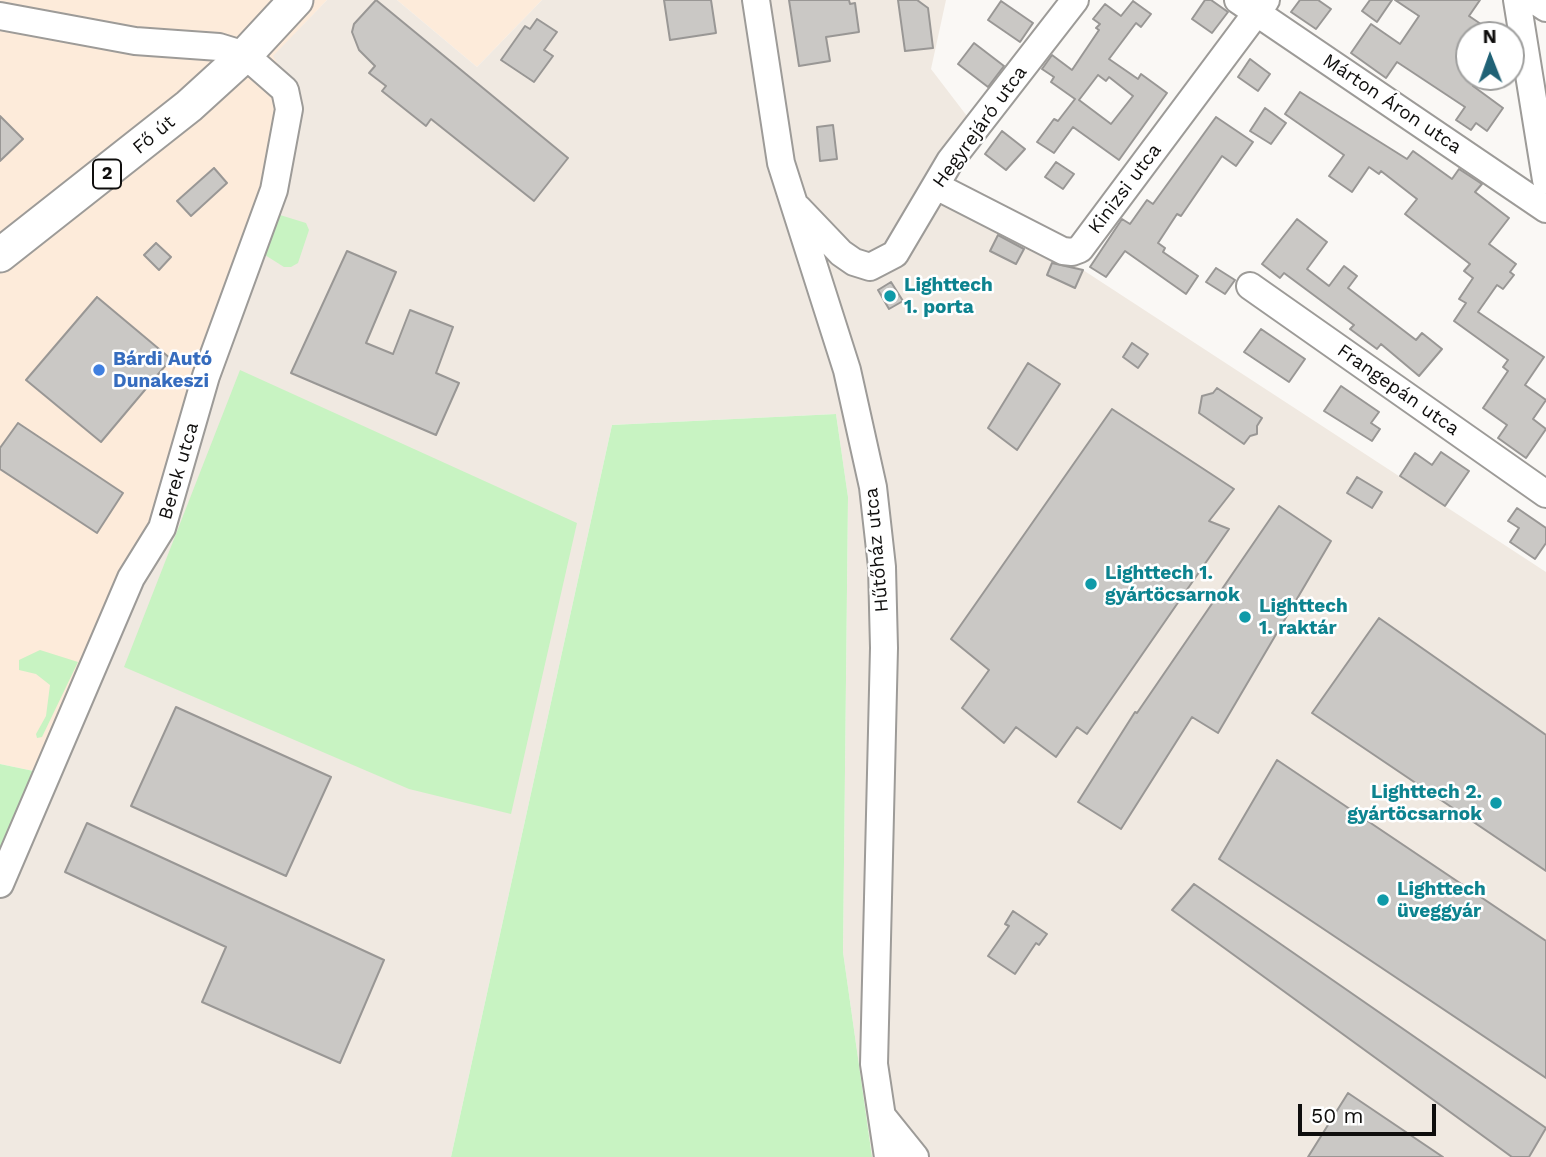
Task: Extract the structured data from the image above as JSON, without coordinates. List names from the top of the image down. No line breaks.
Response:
{"streets":{"main road":["Fő út","2"],"street":["Márton Áron utca","Hegyrejáró utca","Kinizsi utca","Frangepán utca","Berek utca","Hűtőház utca"]},"crossings":[["Márton Áron utca","Kinizsi utca"],["Hegyrejáró utca","Kinizsi utca"],["Fő út","Berek utca"]],"places":["Lighttech 1. porta","Bárdi Autó Dunakeszi","Lighttech 1. gyártöcsarnok","Lighttech 1. raktár","Lighttech 2. gyártöcsarnok","Lighttech üveggyár"],"scale_bar":"50 m","north":"top"}
